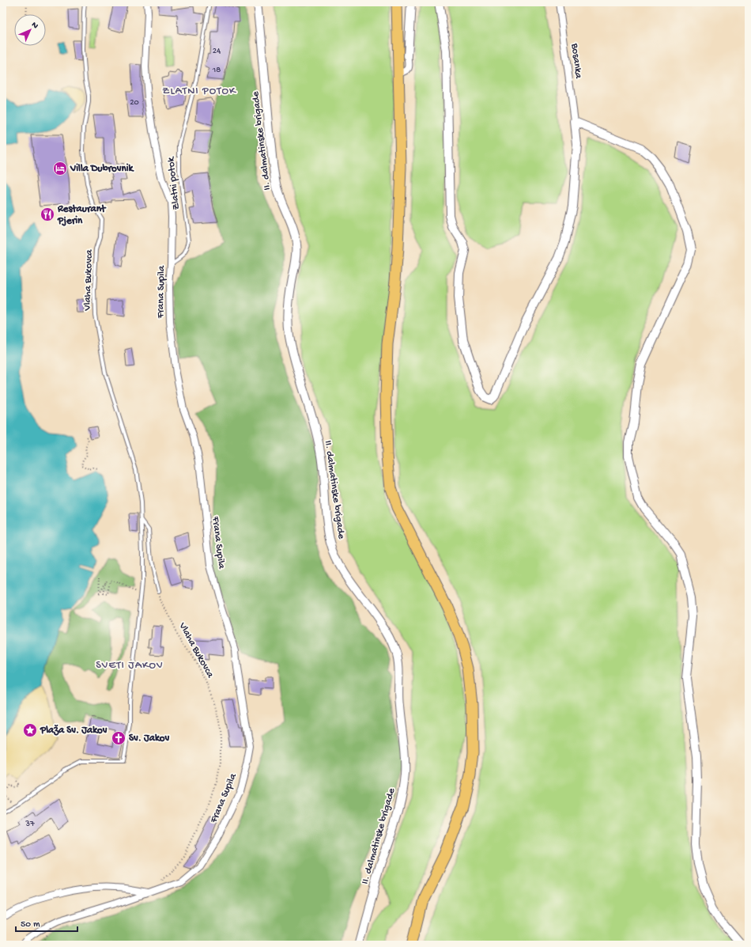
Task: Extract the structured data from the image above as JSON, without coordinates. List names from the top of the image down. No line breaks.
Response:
{"streets":{"street":["Bosanka","II. dalmatinske brigade","Frana Supila"],"lane":["Zlatni potok","Vlaha Bukovca"]},"crossings":[["Zlatni potok","Frana Supila"],["Vlaha Bukovca","Frana Supila"]],"districts":["ZLATNI POTOK","SVETI JAKOV"],"places":{"hotel":["Villa Dubrovnik"],"restaurant":["Restaurant Pjerin"],"place":["Plaža Sv. Jakov"],"church":["Sv. Jakov"]},"house_numbers":["24","18","20","37"],"scale_bar":"50 m","north":"top right"}
